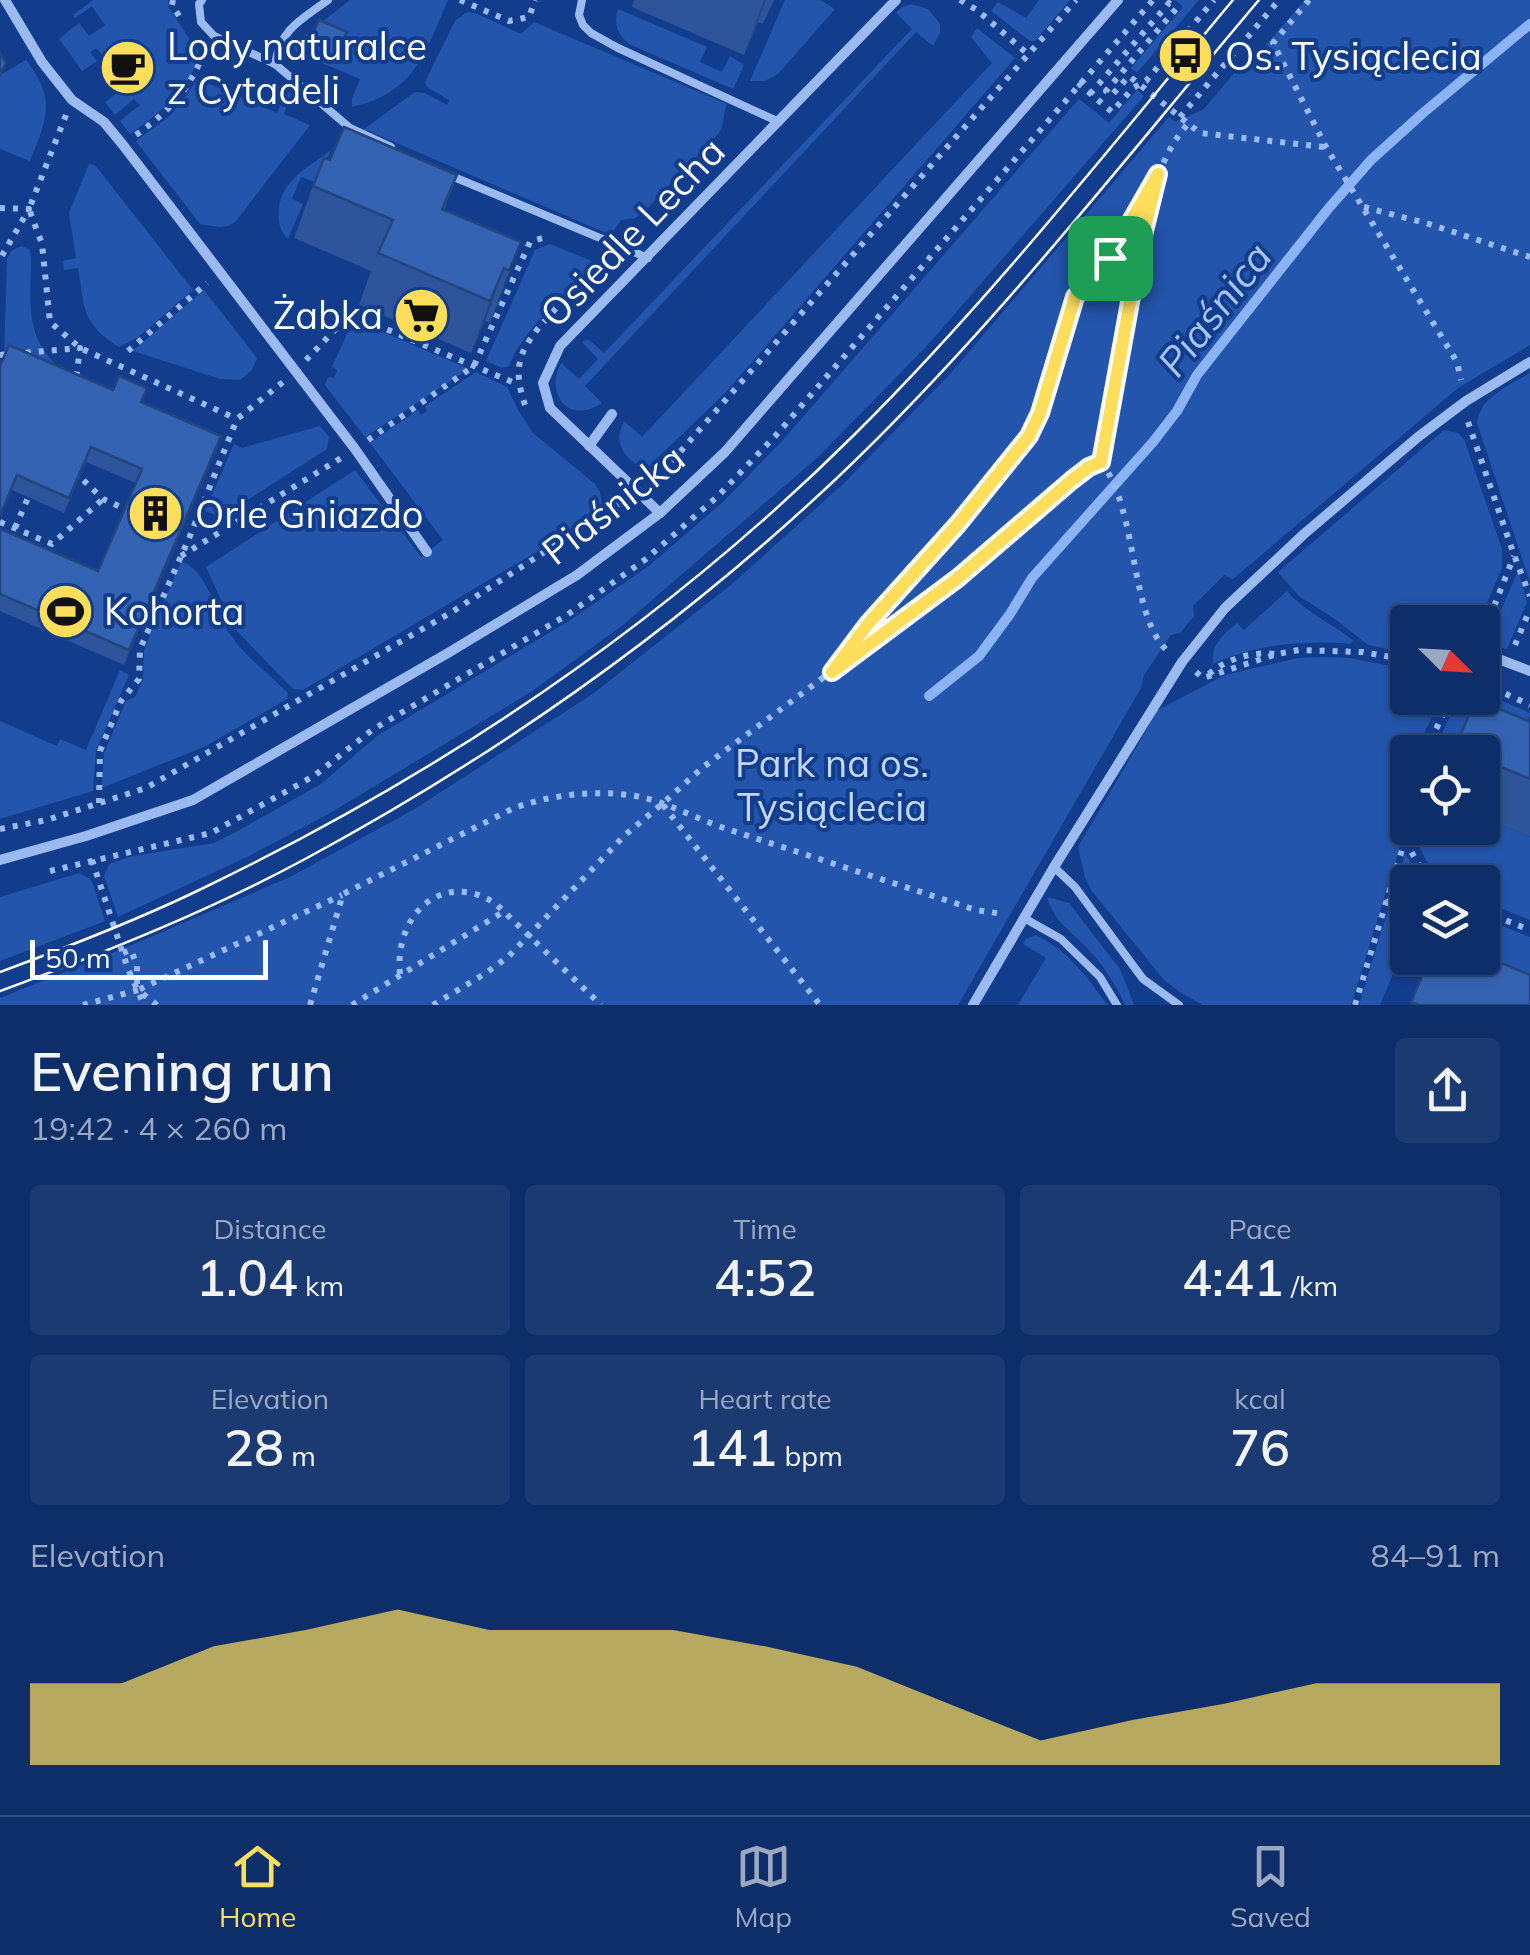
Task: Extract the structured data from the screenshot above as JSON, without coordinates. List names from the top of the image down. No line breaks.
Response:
{"streets":{"street":["Osiedle Lecha","Piaśnicka"]},"crossings":[["Osiedle Lecha","Piaśnicka"]],"water":["Piaśnica"],"parks":["Park na os. Tysiąclecia"],"places":{"bus stop":["Os. Tysiąclecia"],"cafe":["Lody naturalce z Cytadeli"],"supermarket":["Żabka"],"building":["Orle Gniazdo"],"sports":["Kohorta"]},"scale_bar":"50 m","north":"bottom right","page":{"scale":"50 m","heading":["Evening run","19:42 · 4 × 260 m"],"stats":[["Distance","1.04 km"],["Time","4:52"],["Pace","4:41 /km"],["Elevation","28 m"],["Heart rate","141 bpm"],["kcal","76"]],"chart":["Elevation","84–91 m"],"tabs":["Home","Map","Saved"]}}
